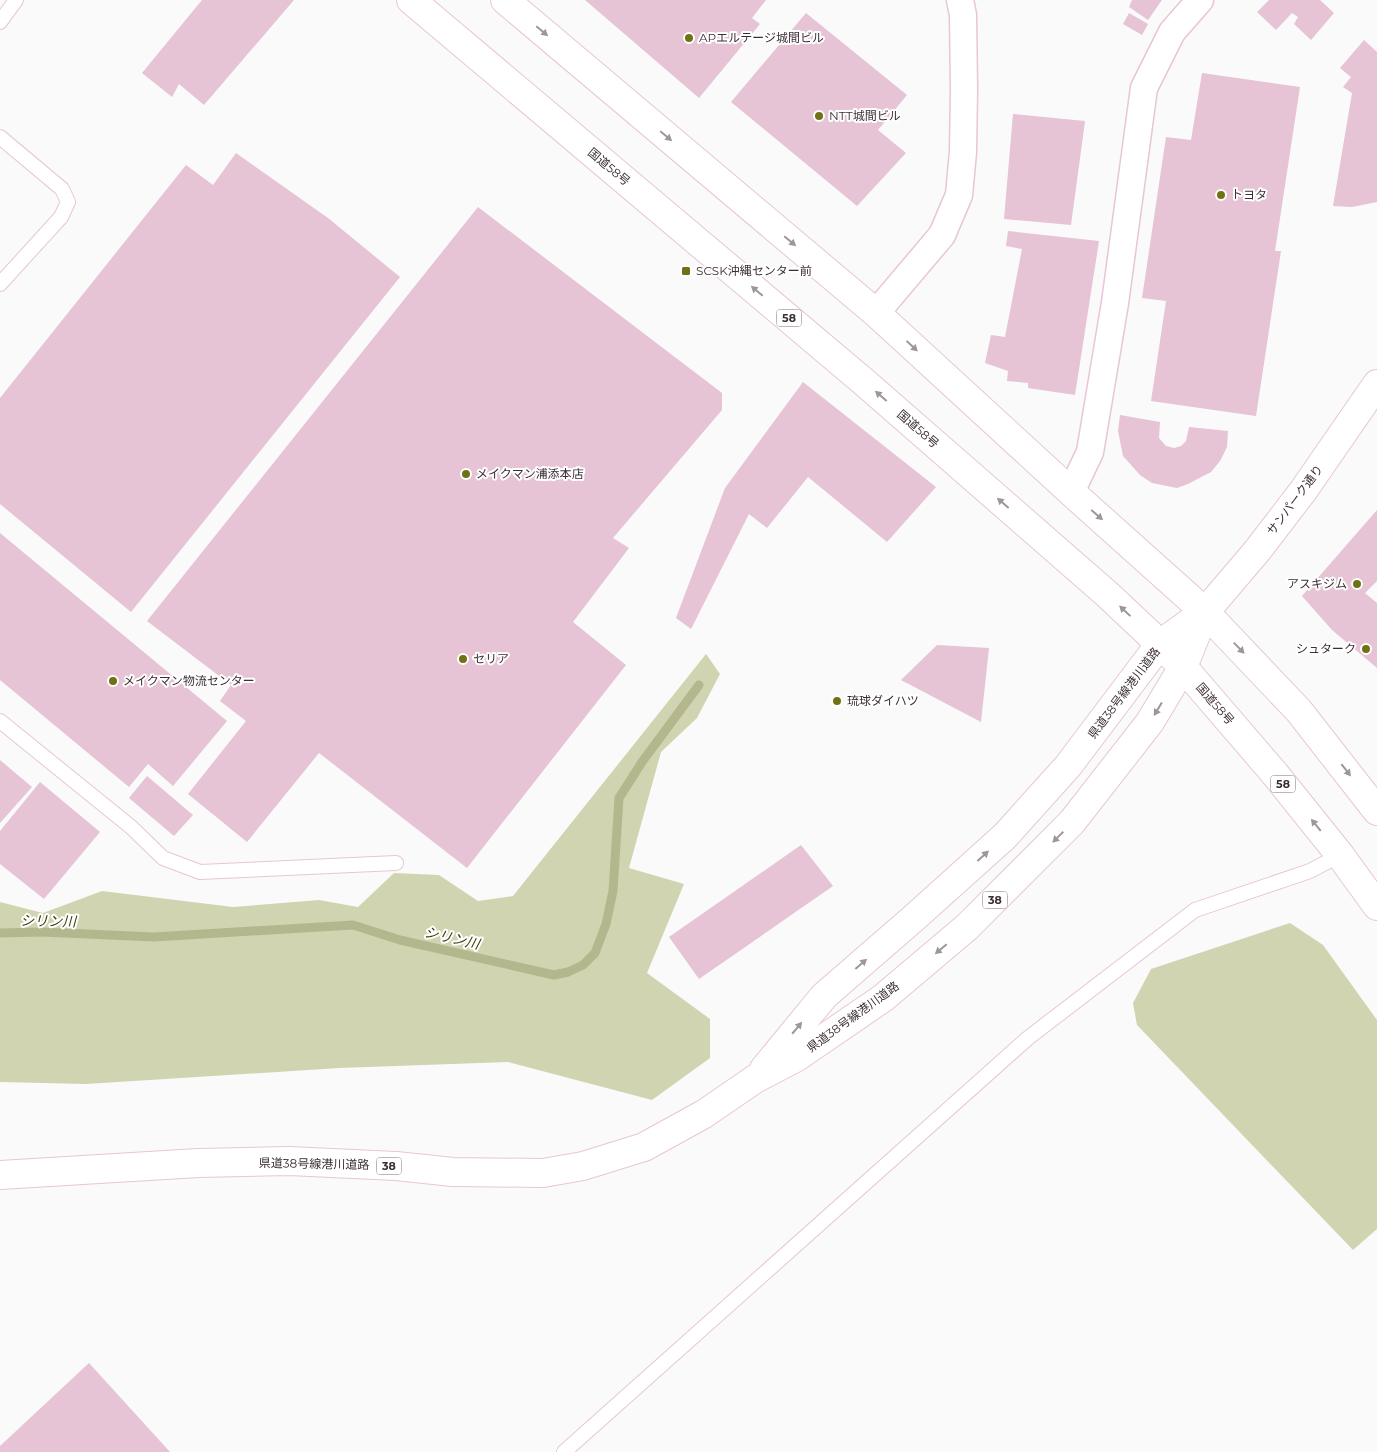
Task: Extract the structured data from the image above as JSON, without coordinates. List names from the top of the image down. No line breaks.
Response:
{"streets":{"main road":["国道58号","58","サンパーク通り","県道38号線港川道路","38"]},"crossings":[["国道58号","県道38号線港川道路"],["サンパーク通り","県道38号線港川道路"]],"water":["シリン川"],"places":{"other":["APエルテージ城間ビル","NTT城間ビル","トヨタ","メイクマン浦添本店","アスキジム","シュターク","セリア","メイクマン物流センター","琉球ダイハツ"],"transit":["SCSK沖縄センター前"]}}
